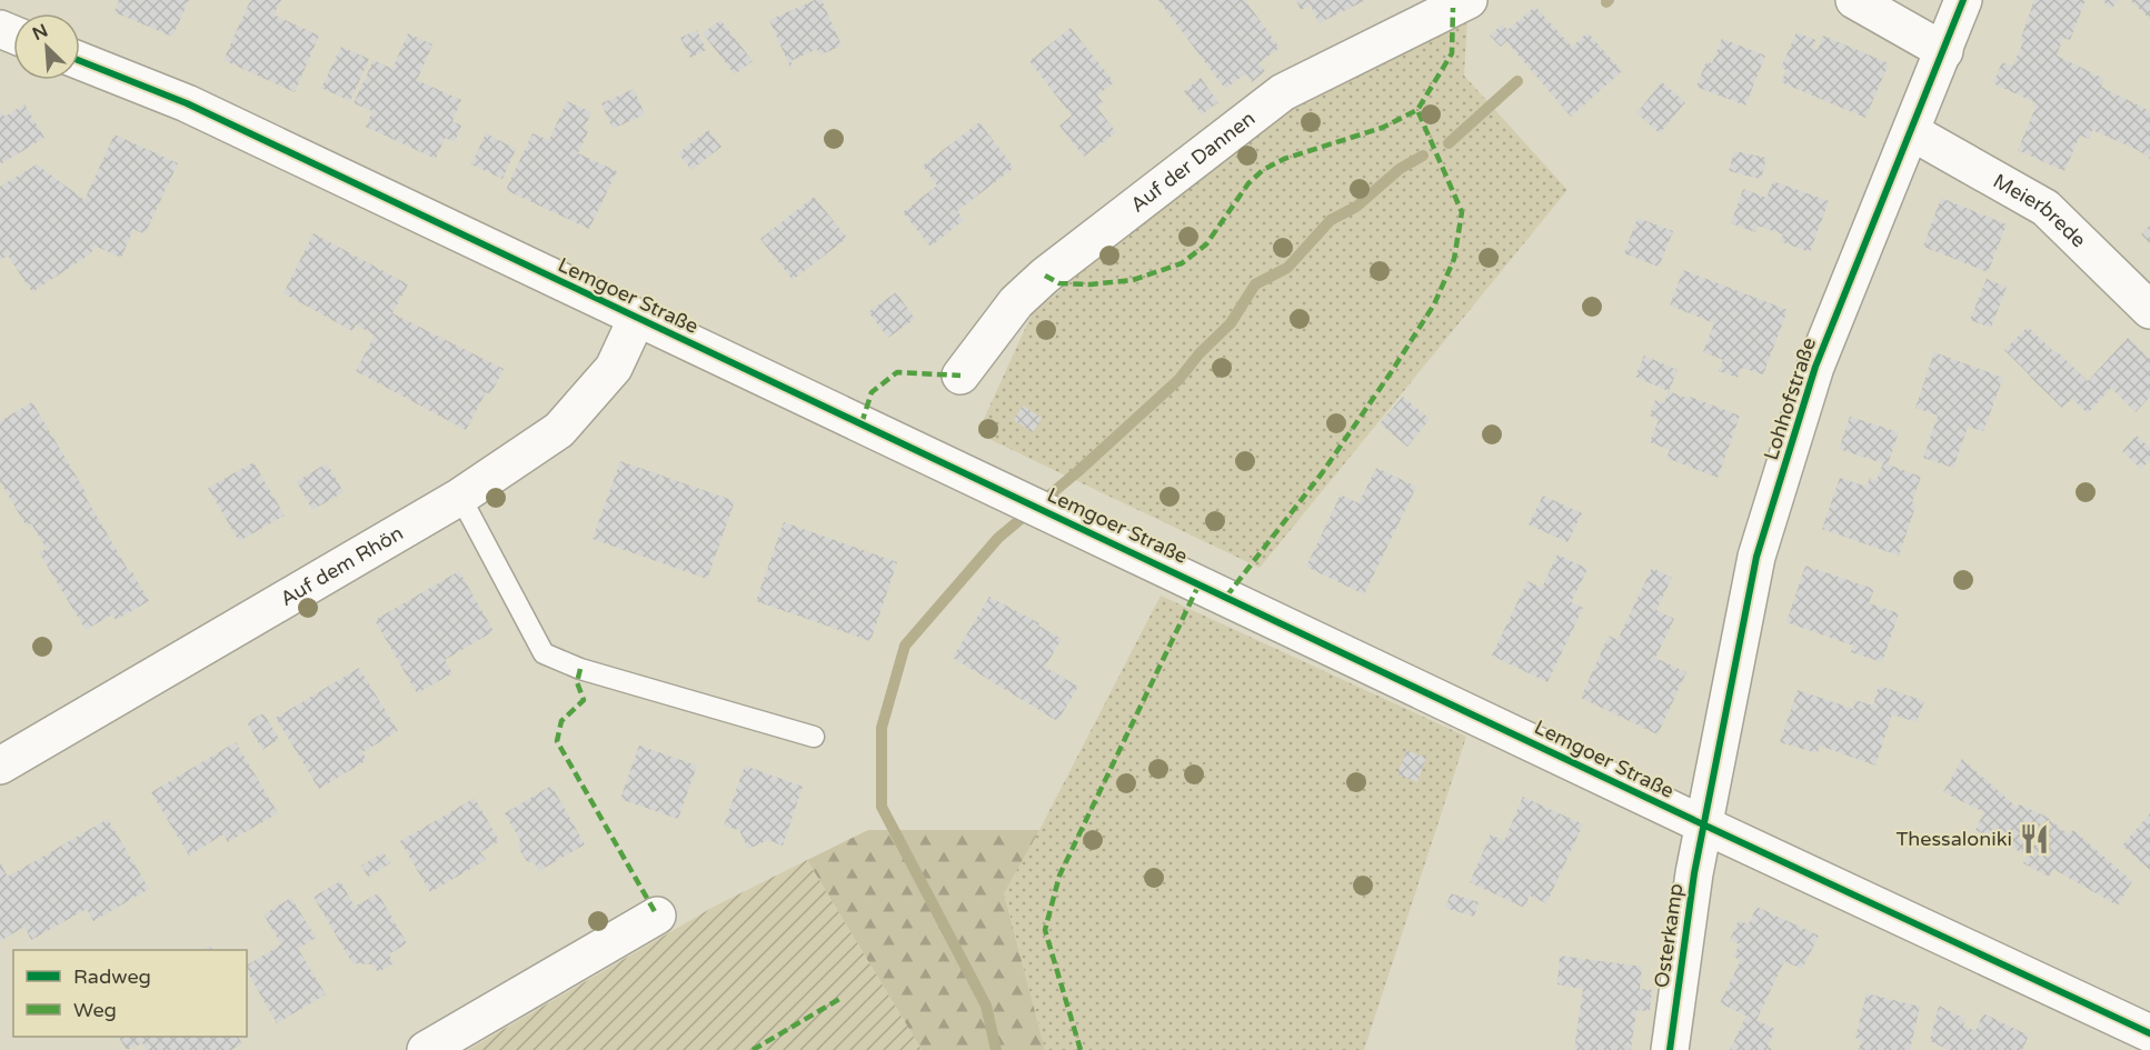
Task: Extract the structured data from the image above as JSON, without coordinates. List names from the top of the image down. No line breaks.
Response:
{"streets":{"street":["Auf der Dannen","Meierbrede","Lemgoer Straße","Lohhofstraße","Auf dem Rhön","Osterkamp"]},"crossings":[["Meierbrede","Lohhofstraße"],["Lemgoer Straße","Lohhofstraße"],["Lemgoer Straße","Auf dem Rhön"],["Lemgoer Straße","Osterkamp"],["Lohhofstraße","Osterkamp"]],"places":{"restaurant":["Thessaloniki"]},"legend":["Radweg","Weg"],"north":"top left"}
